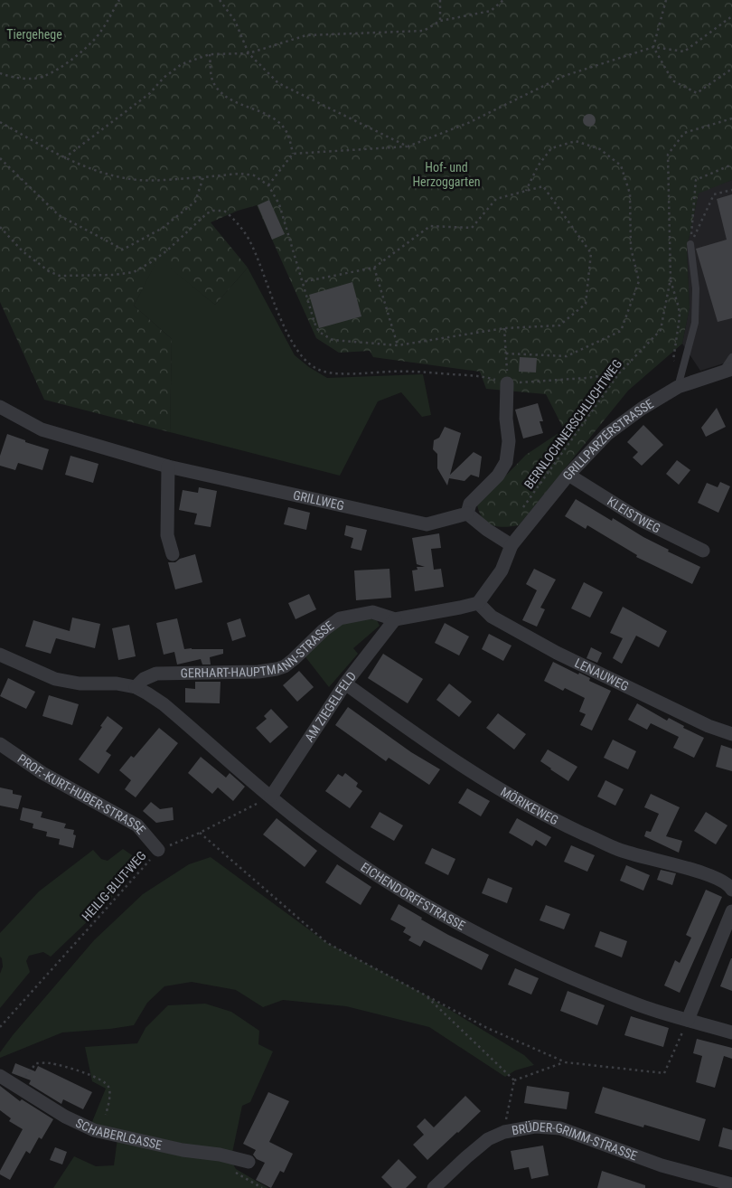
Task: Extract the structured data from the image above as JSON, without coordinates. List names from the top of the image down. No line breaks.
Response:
{"streets":{"street":["GRILLPARZERSTRASSE","GRILLWEG","KLEISTWEG","GERHART-HAUPTMANN-STRASSE","LENAUWEG","AM ZIEGELFELD","PROF.-KURT-HUBER-STRASSE","MÖRIKEWEG","EICHENDORFFSTRASSE","SCHABERLGASSE","BRÜDER-GRIMM-STRASSE"],"path":["BERNLOCHNERSCHLUCHTWEG","HEILIG-BLUT-WEG"]},"crossings":[["GRILLPARZERSTRASSE","KLEISTWEG"],["GERHART-HAUPTMANN-STRASSE","LENAUWEG"],["GERHART-HAUPTMANN-STRASSE","AM ZIEGELFELD"],["GERHART-HAUPTMANN-STRASSE","EICHENDORFFSTRASSE"],["AM ZIEGELFELD","MÖRIKEWEG"],["AM ZIEGELFELD","HEILIG-BLUT-WEG"],["AM ZIEGELFELD","EICHENDORFFSTRASSE"],["PROF.-KURT-HUBER-STRASSE","HEILIG-BLUT-WEG"],["HEILIG-BLUT-WEG","EICHENDORFFSTRASSE"]],"parks":["Tiergehege","Hof- und Herzoggarten"]}
